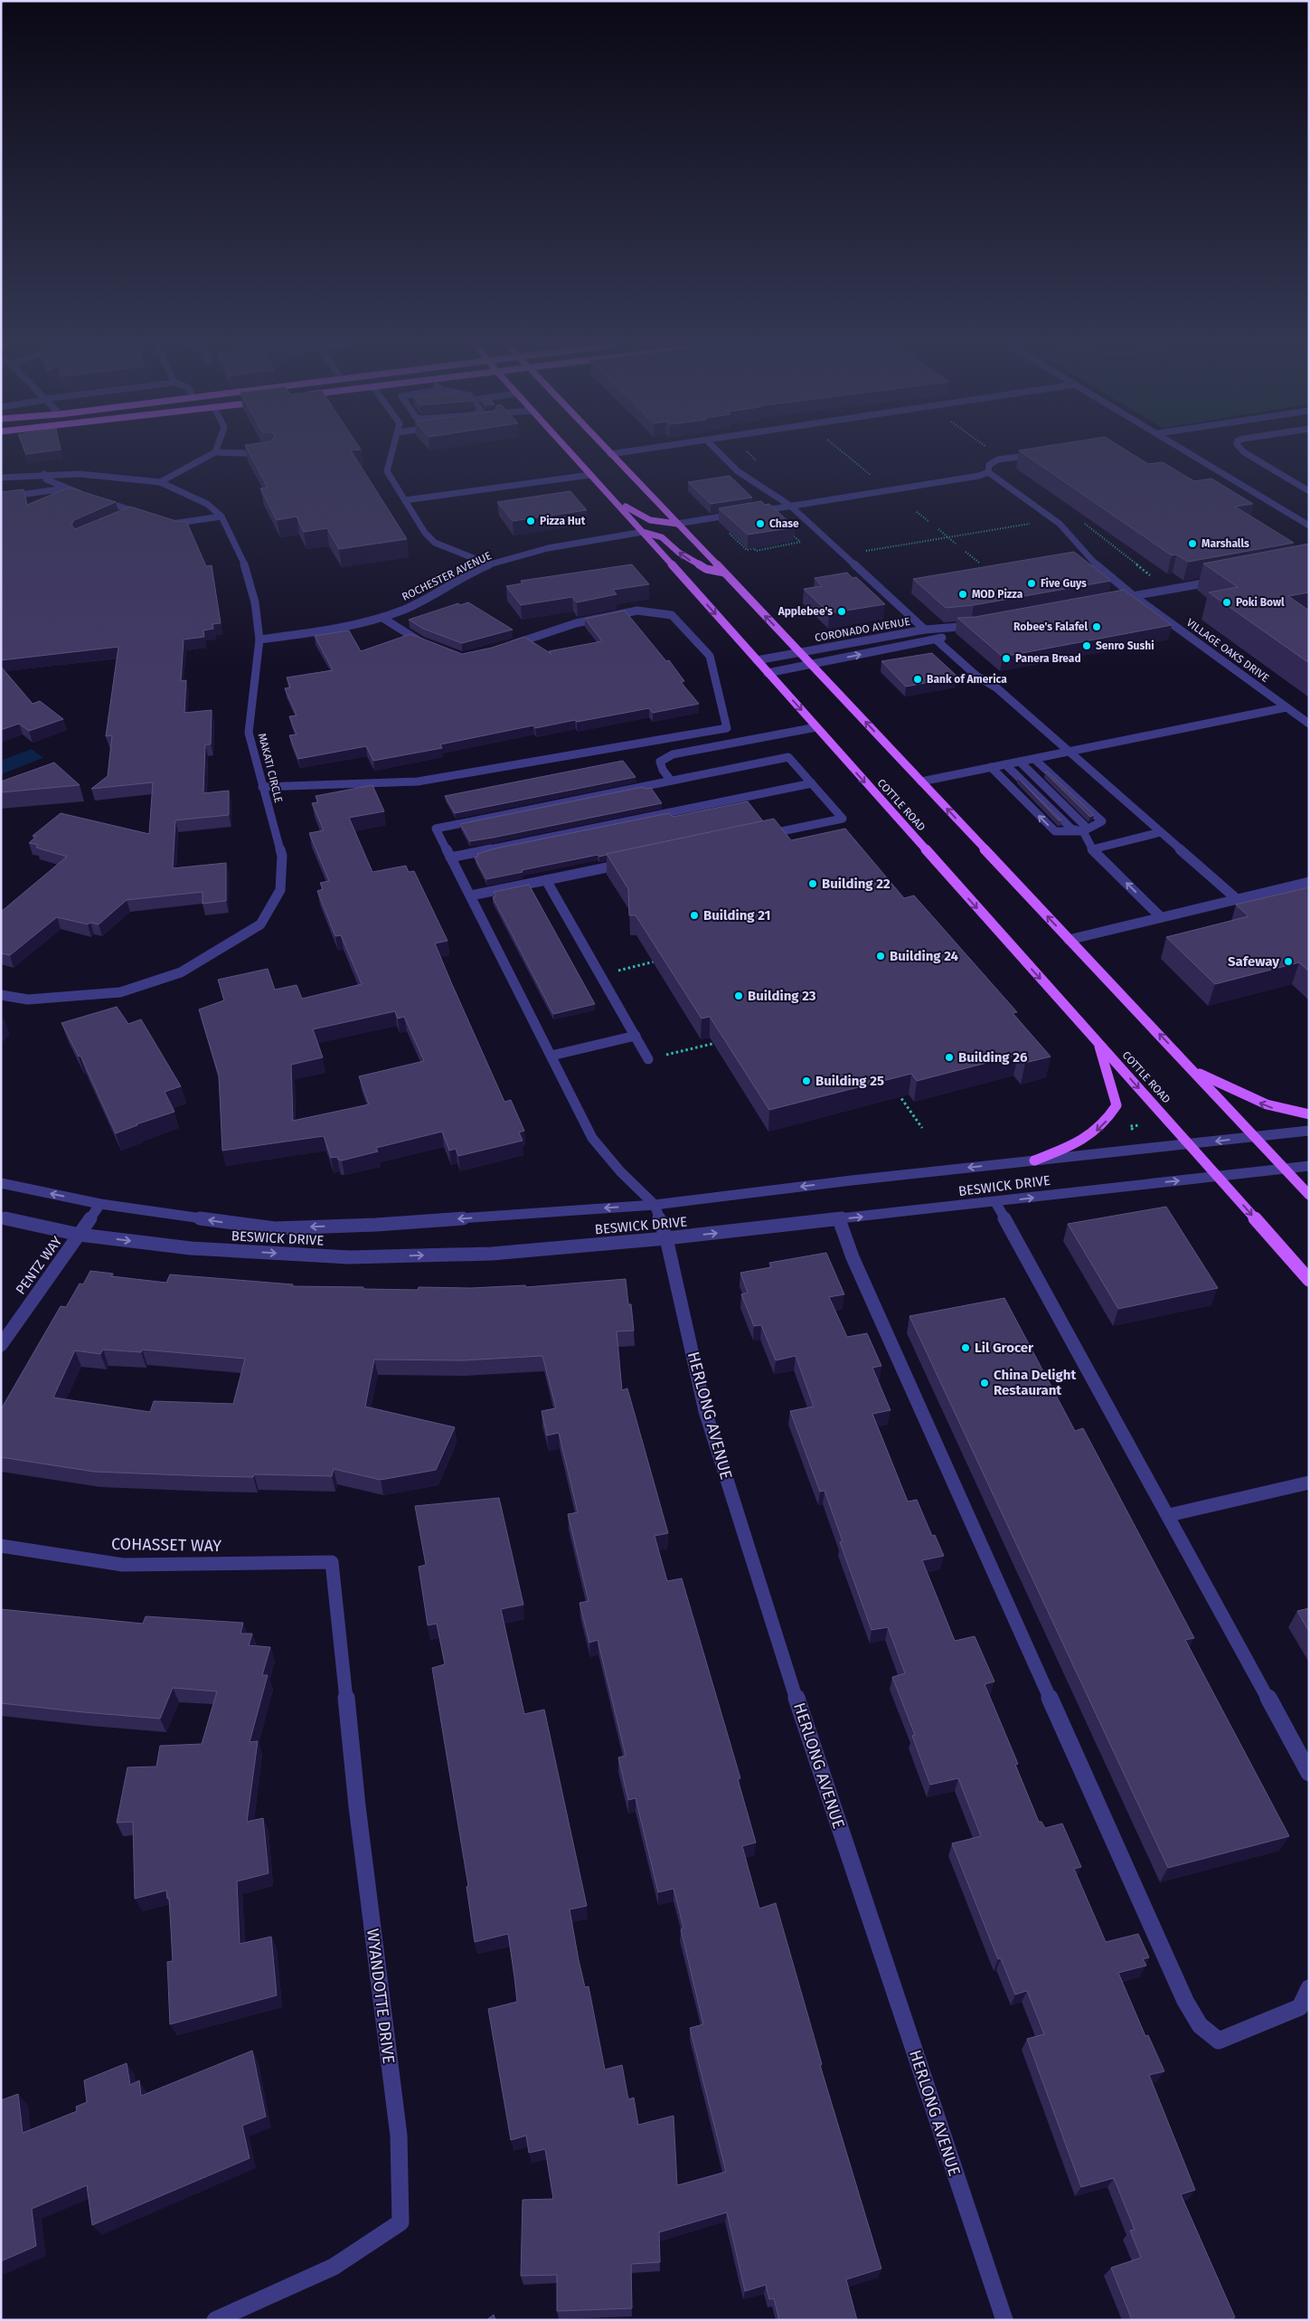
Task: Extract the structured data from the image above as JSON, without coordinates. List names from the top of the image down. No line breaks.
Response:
{"streets":{"main road":["COTTLE ROAD"],"street":["ROCHESTER AVENUE","CORONADO AVENUE","VILLAGE OAKS DRIVE","MAKATI CIRCLE","BESWICK DRIVE","PENTZ WAY","HERLONG AVENUE","COHASSET WAY","WYANDOTTE DRIVE"]},"crossings":[["ROCHESTER AVENUE","MAKATI CIRCLE"],["ROCHESTER AVENUE","COTTLE ROAD"],["CORONADO AVENUE","COTTLE ROAD"],["COTTLE ROAD","BESWICK DRIVE"],["BESWICK DRIVE","PENTZ WAY"],["BESWICK DRIVE","HERLONG AVENUE"],["COHASSET WAY","WYANDOTTE DRIVE"]],"places":["Pizza Hut","Chase","Marshalls","Five Guys","MOD Pizza","Poki Bowl","Applebee's","Robee's Falafel","Senro Sushi","Panera Bread","Bank of America","Building 22","Building 21","Building 24","Safeway","Building 23","Building 26","Building 25","Lil Grocer","China Delight Restaurant"]}
